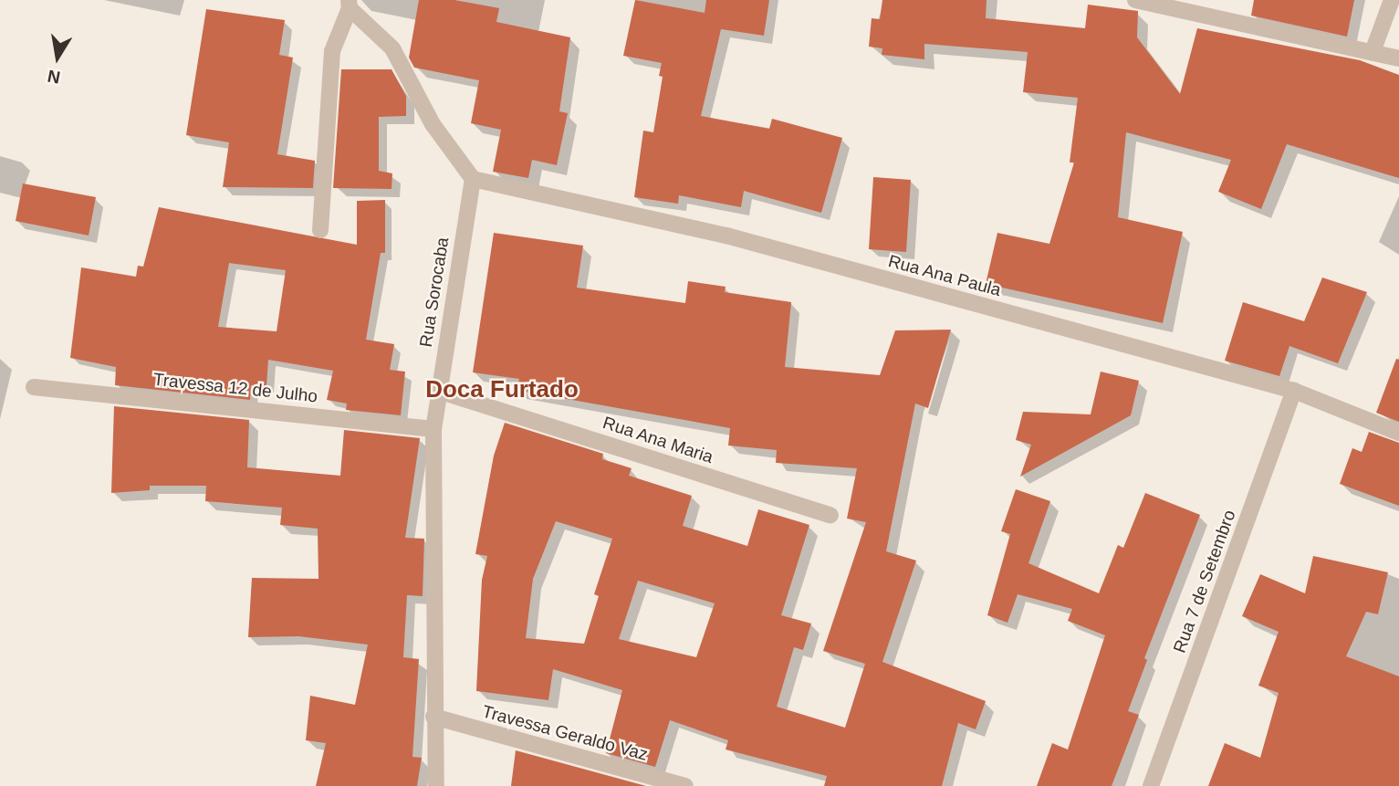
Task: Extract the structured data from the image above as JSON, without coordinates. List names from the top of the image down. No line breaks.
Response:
{"streets":{"street":["Rua Ana Paula","Rua Sorocaba","Travessa 12 de Julho","Rua Ana Maria","Rua 7 de Setembro","Travessa Geraldo Vaz"]},"crossings":[["Rua Ana Paula","Rua Sorocaba"],["Rua Ana Paula","Rua 7 de Setembro"],["Rua Sorocaba","Travessa 12 de Julho"],["Rua Sorocaba","Rua Ana Maria"],["Rua Sorocaba","Travessa Geraldo Vaz"]],"districts":["Doca Furtado"],"north":"bottom"}
